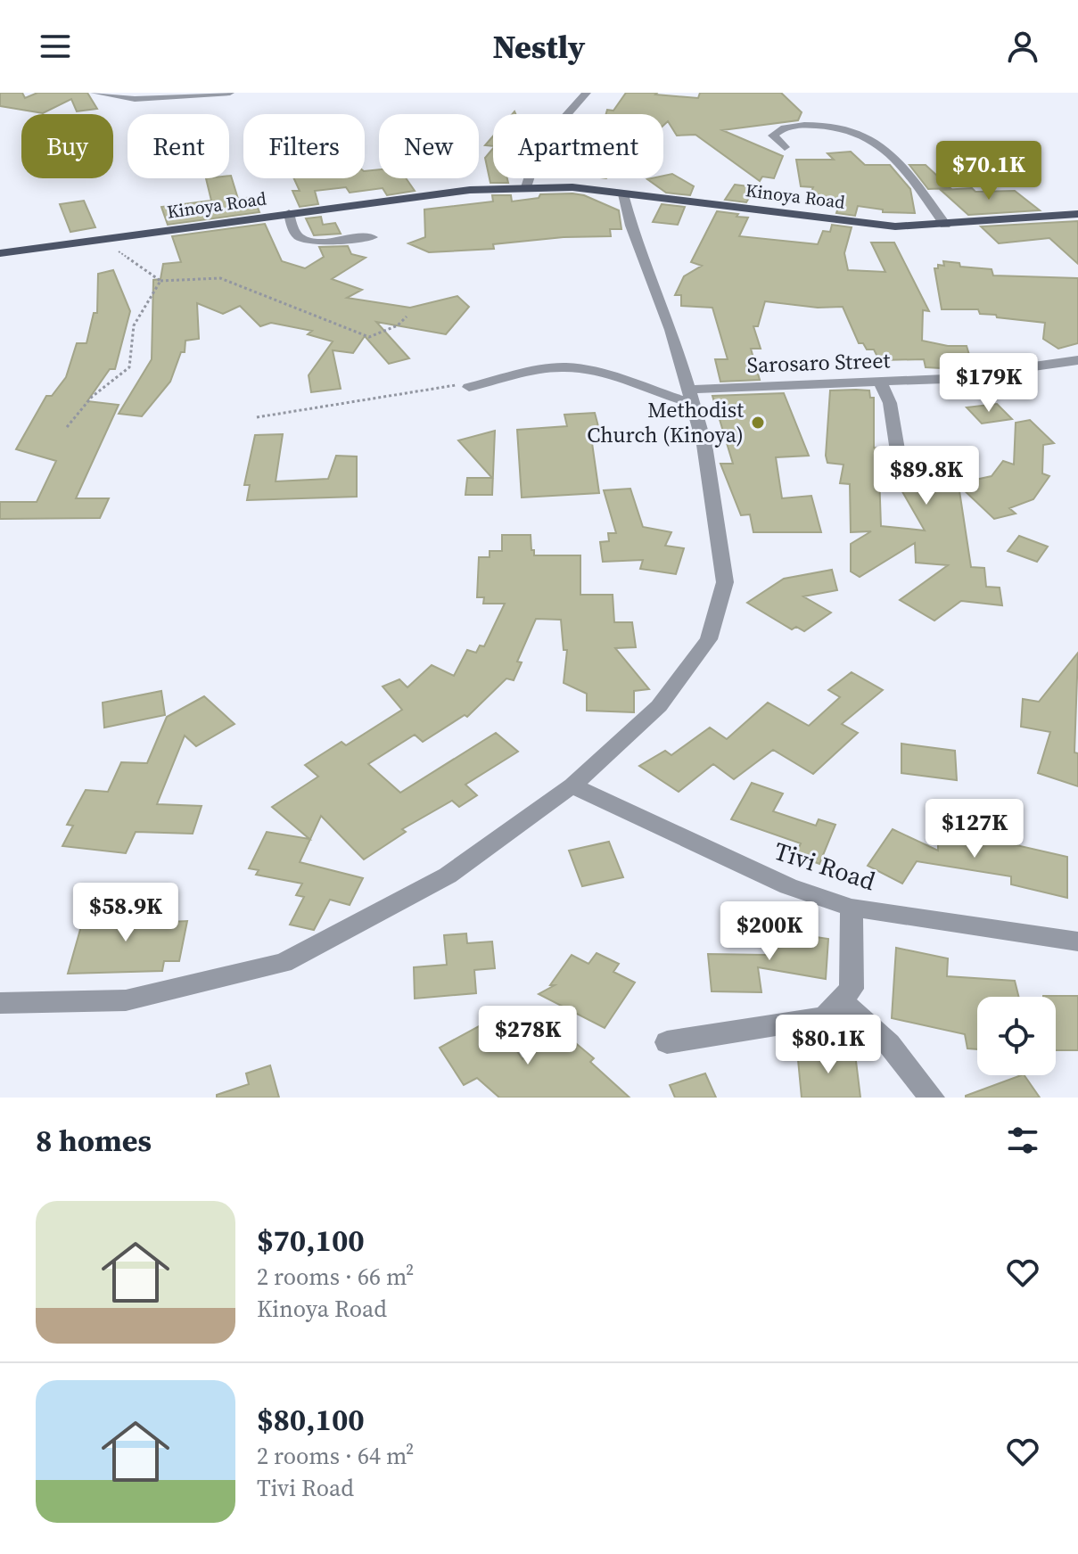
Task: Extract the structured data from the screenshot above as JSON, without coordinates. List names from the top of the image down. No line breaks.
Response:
{"streets":{"main road":["Kinoya Road"],"street":["Sarosaro Street","Tivi Road"]},"places":["Methodist Church (Kinoya)"],"page":{"header":"Nestly","chip":["Buy","Rent","Filters","New","Apartment"],"price":["$70.1K","$179K","$89.8K","$127K","$58.9K","$200K","$278K","$80.1K"],"heading":"8 homes","list":[{"name":"$70,100","note":"2 rooms · 66 m² · Kinoya Road"},{"name":"$80,100","note":"2 rooms · 64 m² · Tivi Road"}]}}
